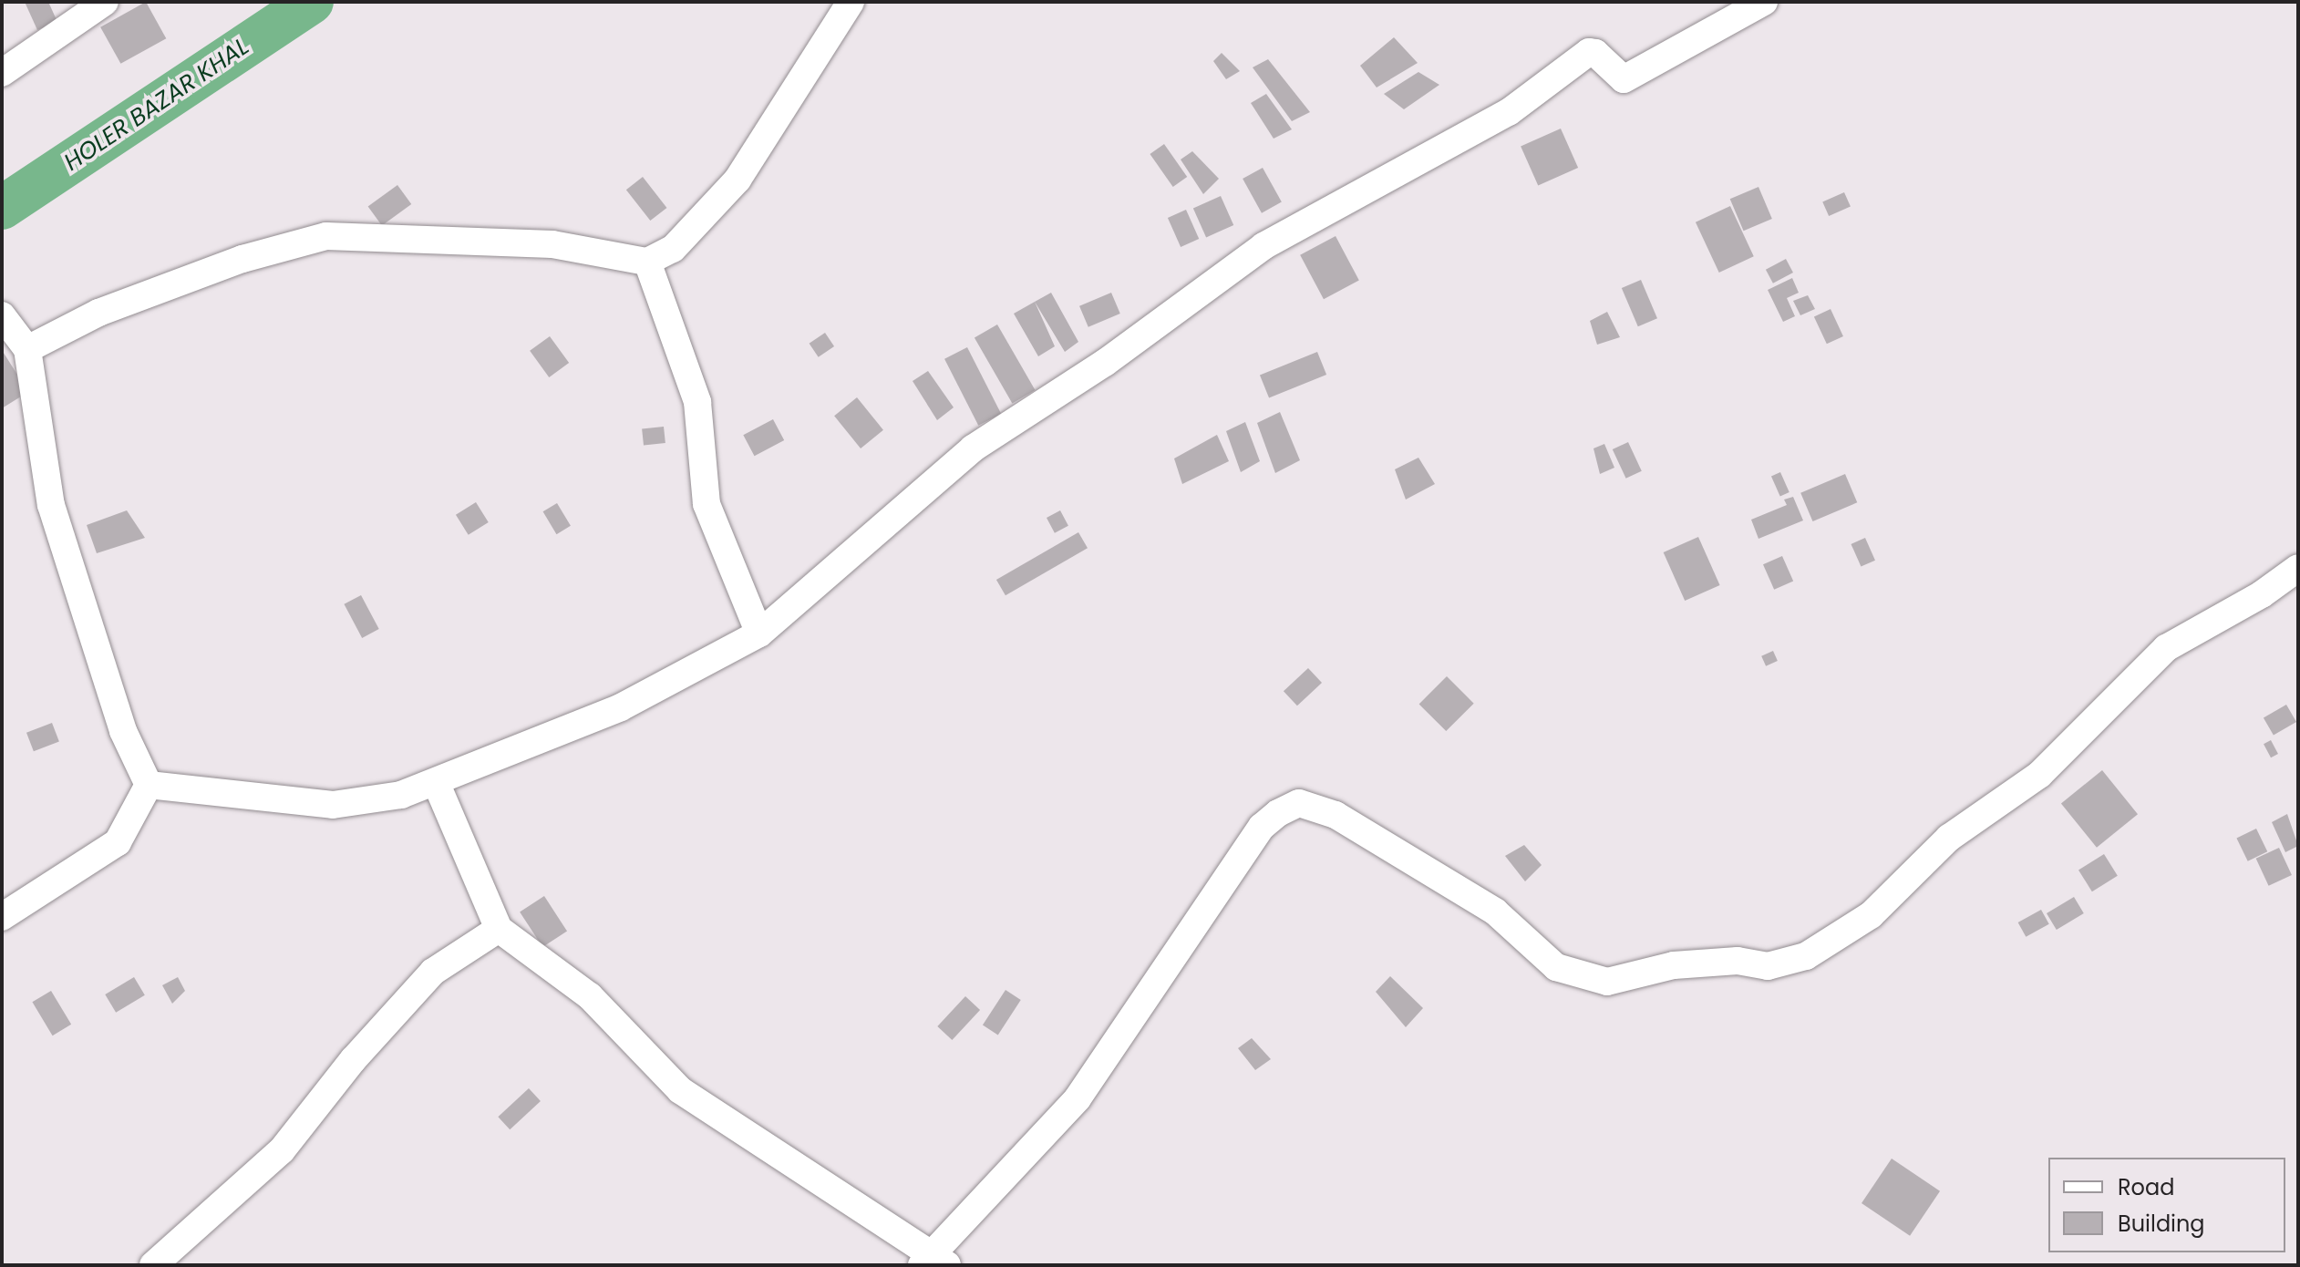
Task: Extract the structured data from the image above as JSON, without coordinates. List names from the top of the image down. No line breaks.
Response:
{"water":["HOLER BAZAR KHAL"],"legend":["Road","Building"]}
